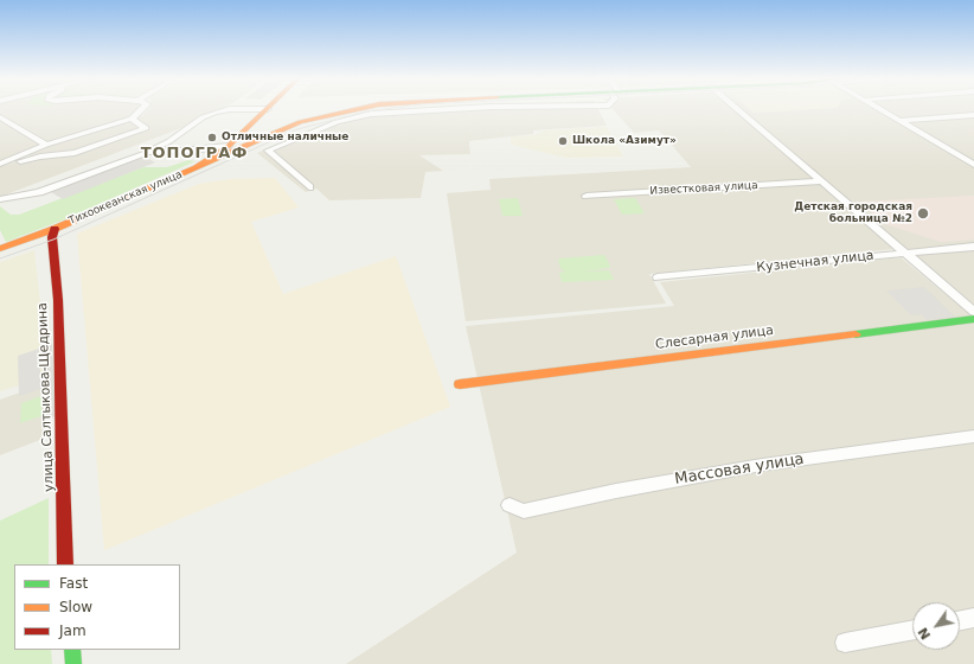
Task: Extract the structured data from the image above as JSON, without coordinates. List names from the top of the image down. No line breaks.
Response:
{"streets":{"main road":["Тихоокеанская улица","Слесарная улица","улица Салтыкова-Щедрина"],"street":["Известковая улица","Кузнечная улица","Массовая улица"]},"crossings":[["Тихоокеанская улица","улица Салтыкова-Щедрина"]],"districts":["ТОПОГРАФ"],"places":["Отличные наличные","Школа «Азимут»","Детская городская больница №2"],"legend":["Fast","Slow","Jam"],"north":"bottom left"}
